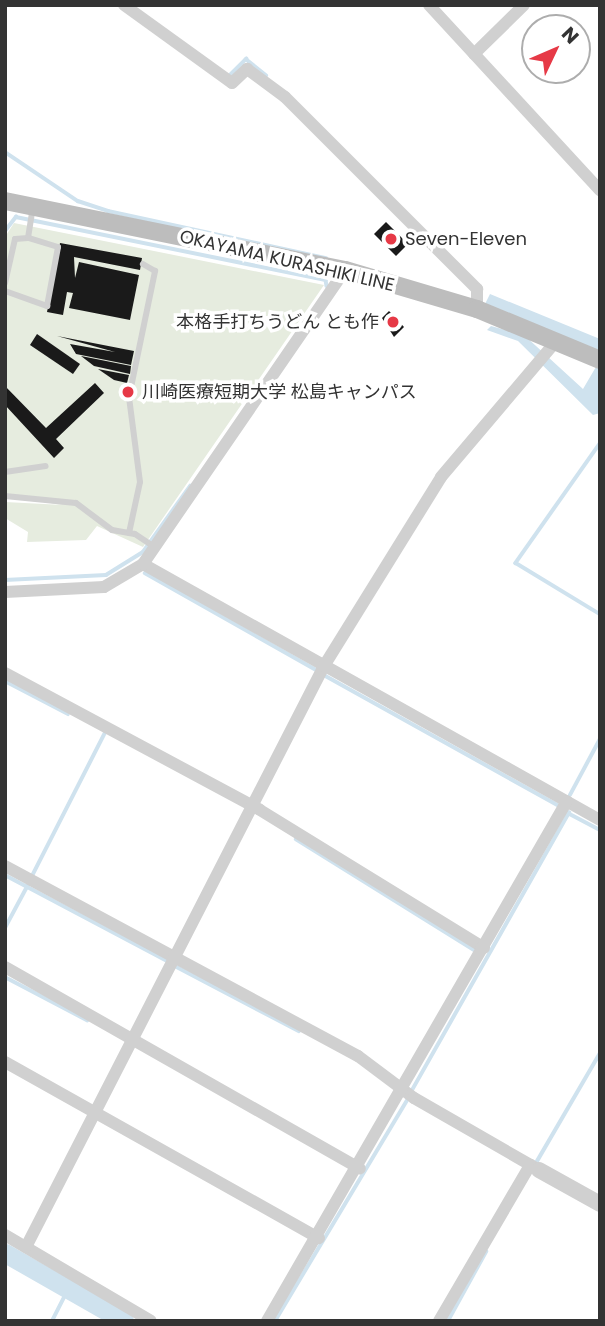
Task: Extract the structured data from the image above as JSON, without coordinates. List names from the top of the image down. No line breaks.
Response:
{"streets":{"main road":["OKAYAMA KURASHIKI LINE"]},"places":["Seven-Eleven","本格手打ちうどん とも作","川崎医療短期大学 松島キャンパス"],"north":"top right"}
